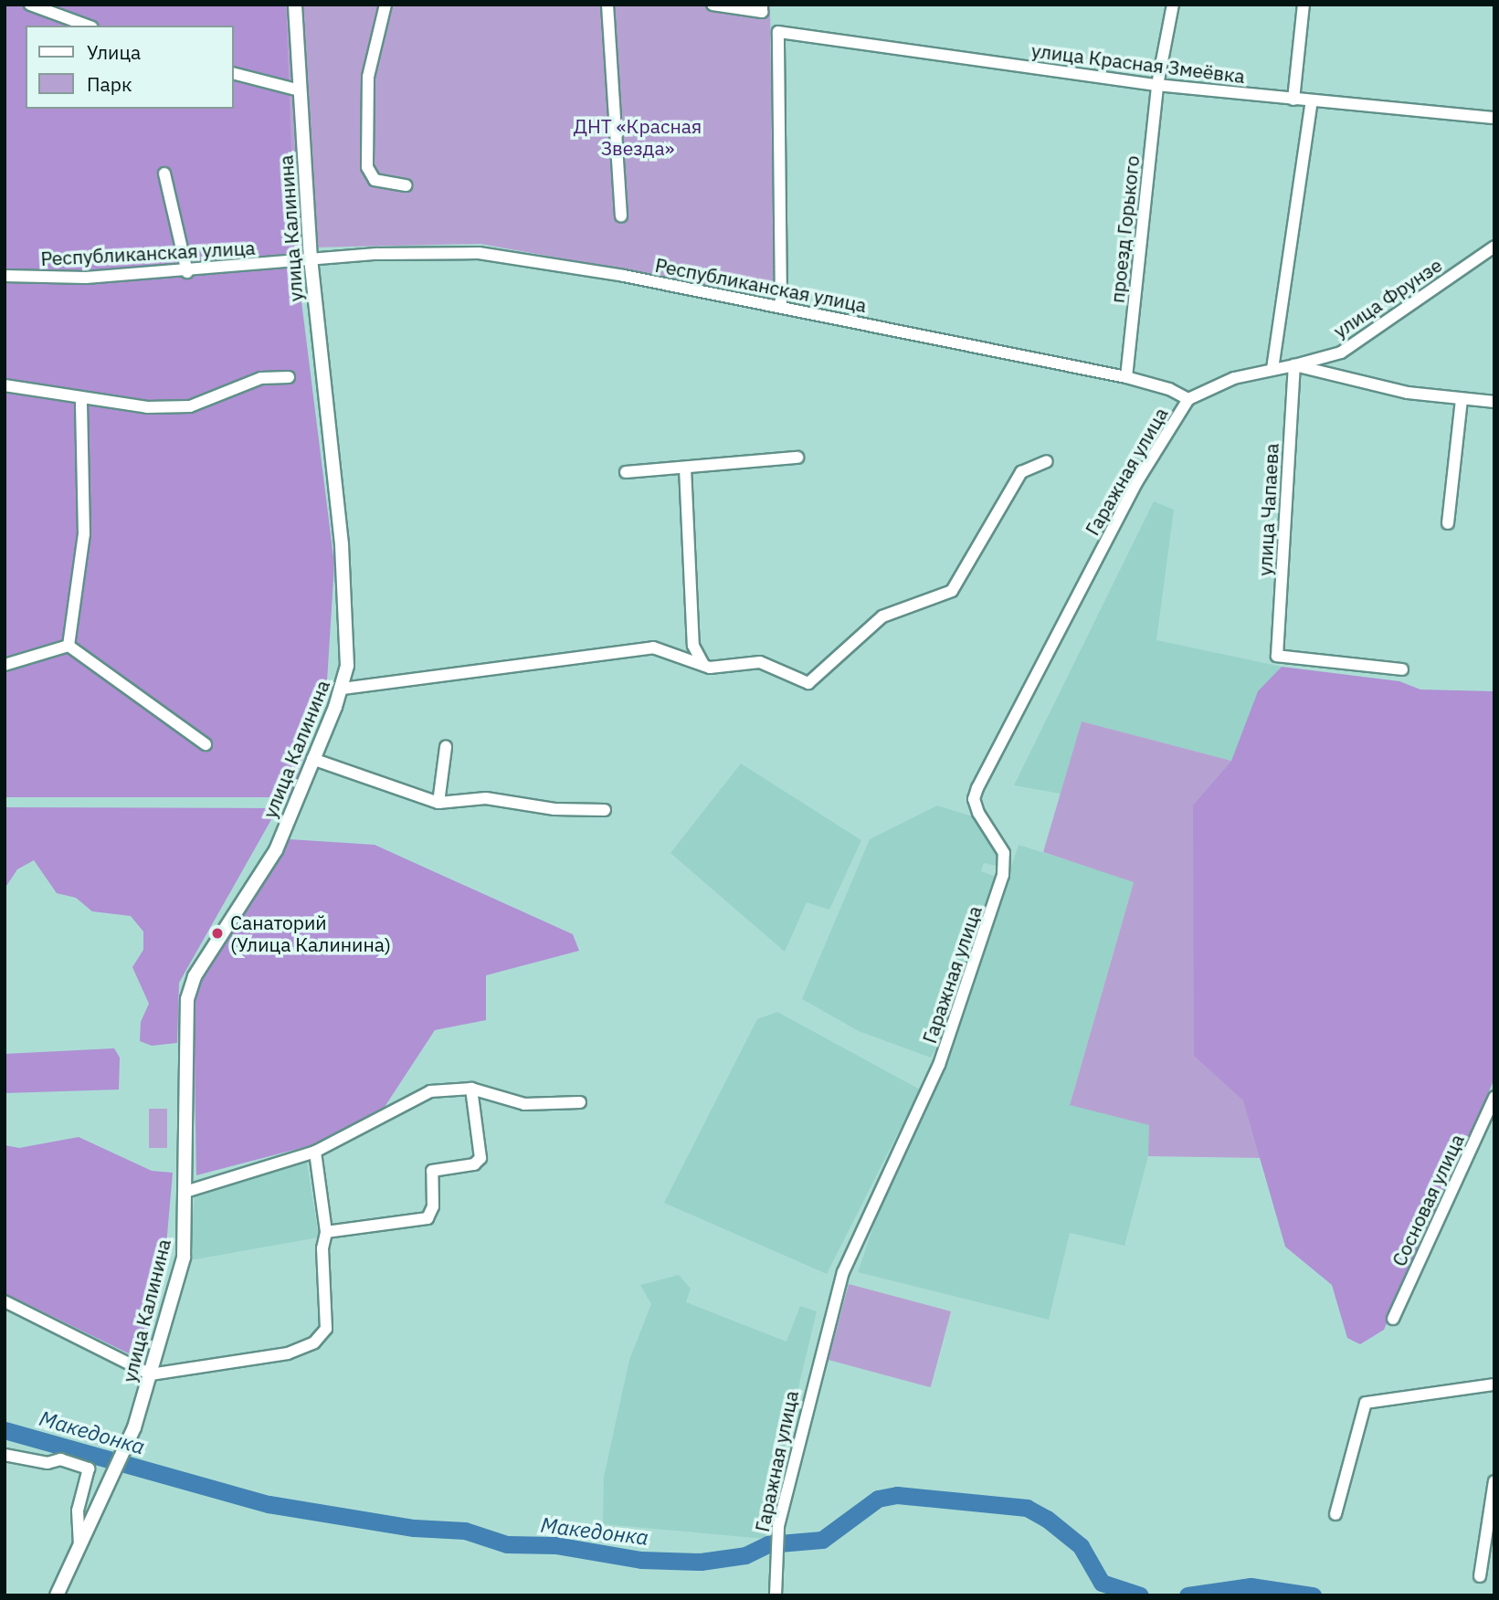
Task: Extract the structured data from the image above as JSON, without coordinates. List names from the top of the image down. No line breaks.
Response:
{"streets":{"main road":["улица Калинина"],"street":["улица Красная Змеёвка","проезд Горького","Республиканская улица","улица Фрунзе","Гаражная улица","улица Чапаева","Сосновая улица"]},"crossings":[["улица Красная Змеёвка","проезд Горького"],["улица Красная Змеёвка","Республиканская улица"],["улица Калинина","Республиканская улица"],["проезд Горького","Республиканская улица"],["Республиканская улица","Гаражная улица"],["улица Фрунзе","улица Чапаева"]],"water":["Македонка"],"parks":["ДНТ «Красная Звезда»"],"places":["Санаторий (Улица Калинина)"],"legend":["Улица","Парк"]}
